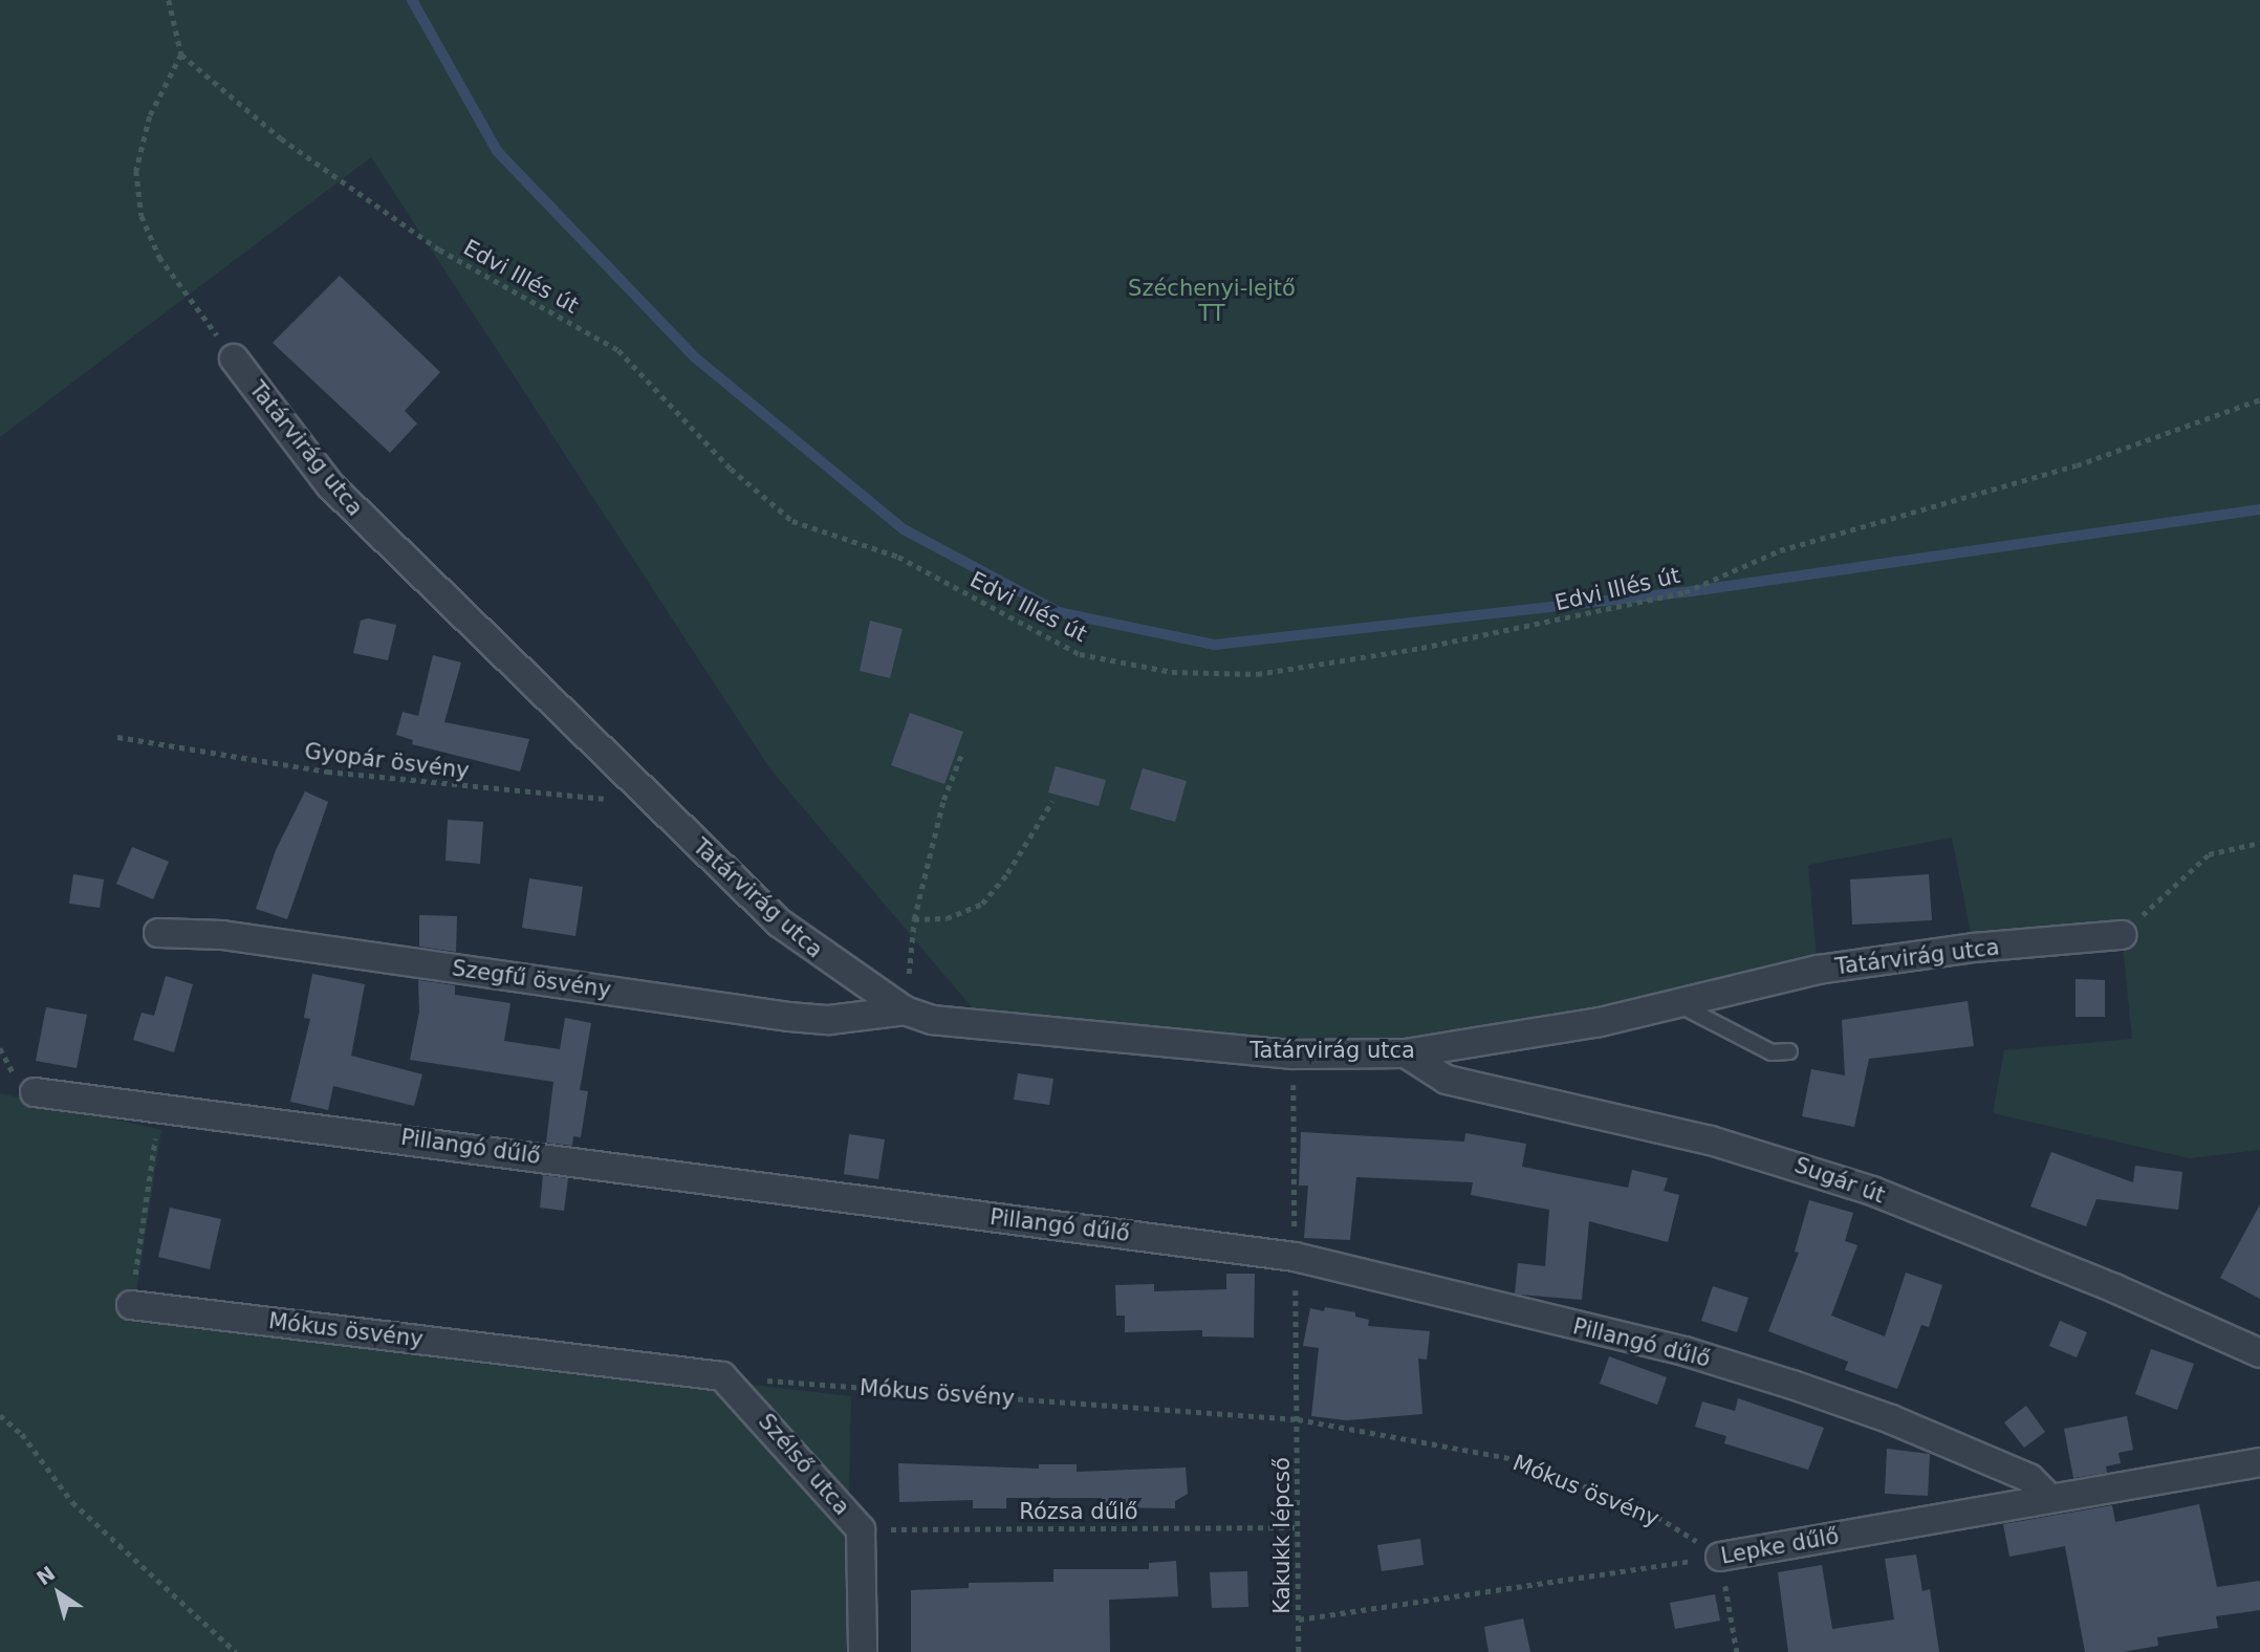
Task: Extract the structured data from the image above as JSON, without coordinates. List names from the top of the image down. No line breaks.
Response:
{"streets":{"street":["Tatárvirág utca","Szegfű ösvény","Pillangó dűlő","Sugár út","Mókus ösvény","Szélső utca","Lepke dűlő"],"path":["Edvi Illés út","Gyopár ösvény","Rózsa dűlő","Kakukk lépcső"]},"crossings":[["Tatárvirág utca","Gyopár ösvény"],["Tatárvirág utca","Szegfű ösvény"],["Tatárvirág utca","Sugár út"],["Pillangó dűlő","Lepke dűlő"],["Mókus ösvény","Szélső utca"],["Mókus ösvény","Kakukk lépcső"],["Mókus ösvény","Lepke dűlő"],["Szélső utca","Rózsa dűlő"],["Rózsa dűlő","Kakukk lépcső"],["Kakukk lépcső","Lepke dűlő"]],"parks":["Széchenyi-lejtő TT"],"north":"top left"}
